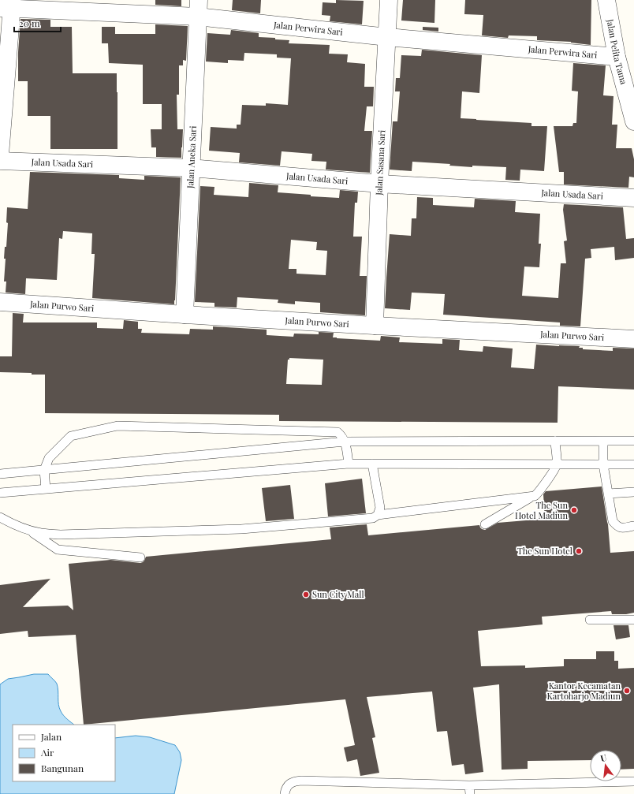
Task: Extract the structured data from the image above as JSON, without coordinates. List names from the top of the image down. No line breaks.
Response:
{"streets":{"street":["Jalan Perwira Sari","Jalan Pelita Tama","Jalan Aneka Sari","Jalan Sasana Sari","Jalan Usada Sari","Jalan Purwo Sari"]},"crossings":[["Jalan Perwira Sari","Jalan Pelita Tama"],["Jalan Perwira Sari","Jalan Aneka Sari"],["Jalan Perwira Sari","Jalan Sasana Sari"],["Jalan Aneka Sari","Jalan Usada Sari"],["Jalan Aneka Sari","Jalan Purwo Sari"],["Jalan Sasana Sari","Jalan Usada Sari"],["Jalan Sasana Sari","Jalan Purwo Sari"]],"places":["The Sun Hotel Madiun","The Sun Hotel","Sun City Mall","Kantor Kecamatan Kartoharjo Madiun"],"legend":["Jalan","Air","Bangunan"],"scale_bar":"20 m","north":"top"}
